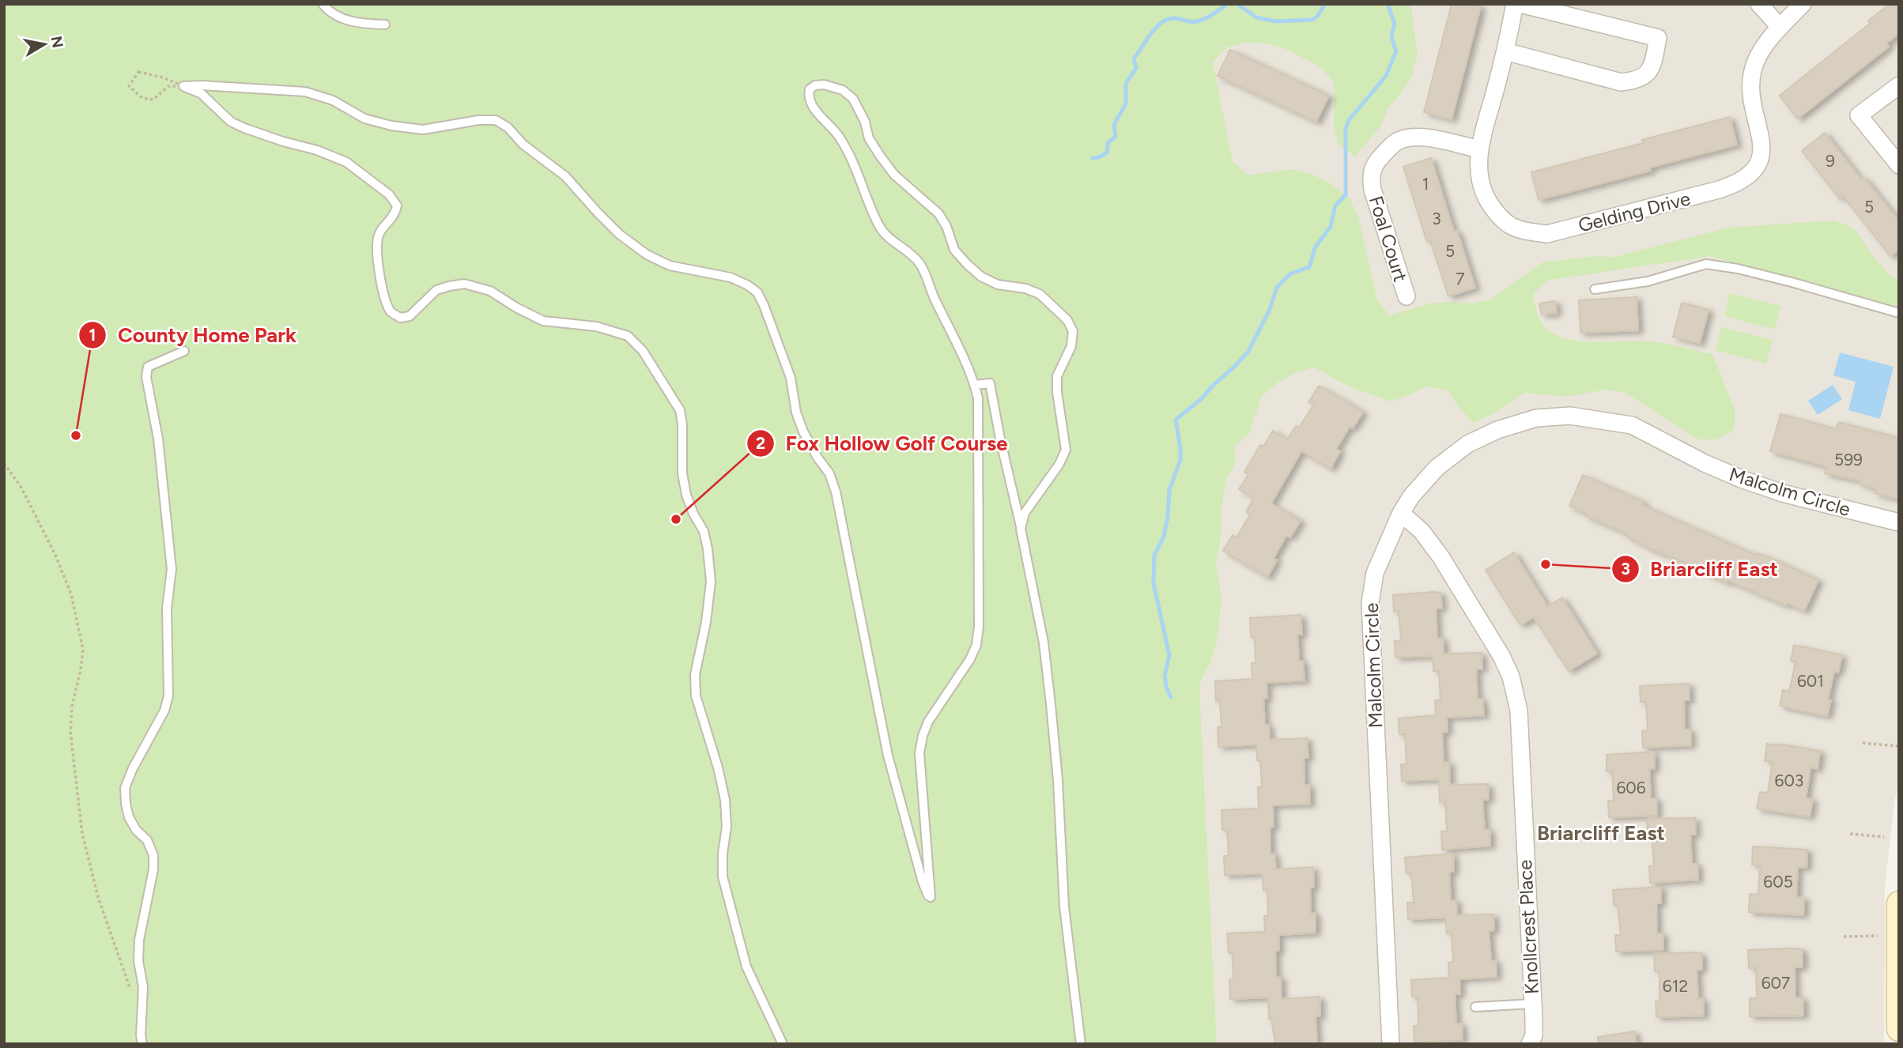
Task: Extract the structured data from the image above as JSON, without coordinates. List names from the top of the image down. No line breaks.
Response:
{"streets":{"street":["Gelding Drive","Foal Court","Malcolm Circle","Knollcrest Place"]},"crossings":[["Gelding Drive","Foal Court"],["Malcolm Circle","Knollcrest Place"]],"districts":["Briarcliff East"],"places":["County Home Park","Fox Hollow Golf Course","Briarcliff East"],"house_numbers":["9","1","5","3","5","7","599","601","603","606","605","607","612"],"north":"right"}
